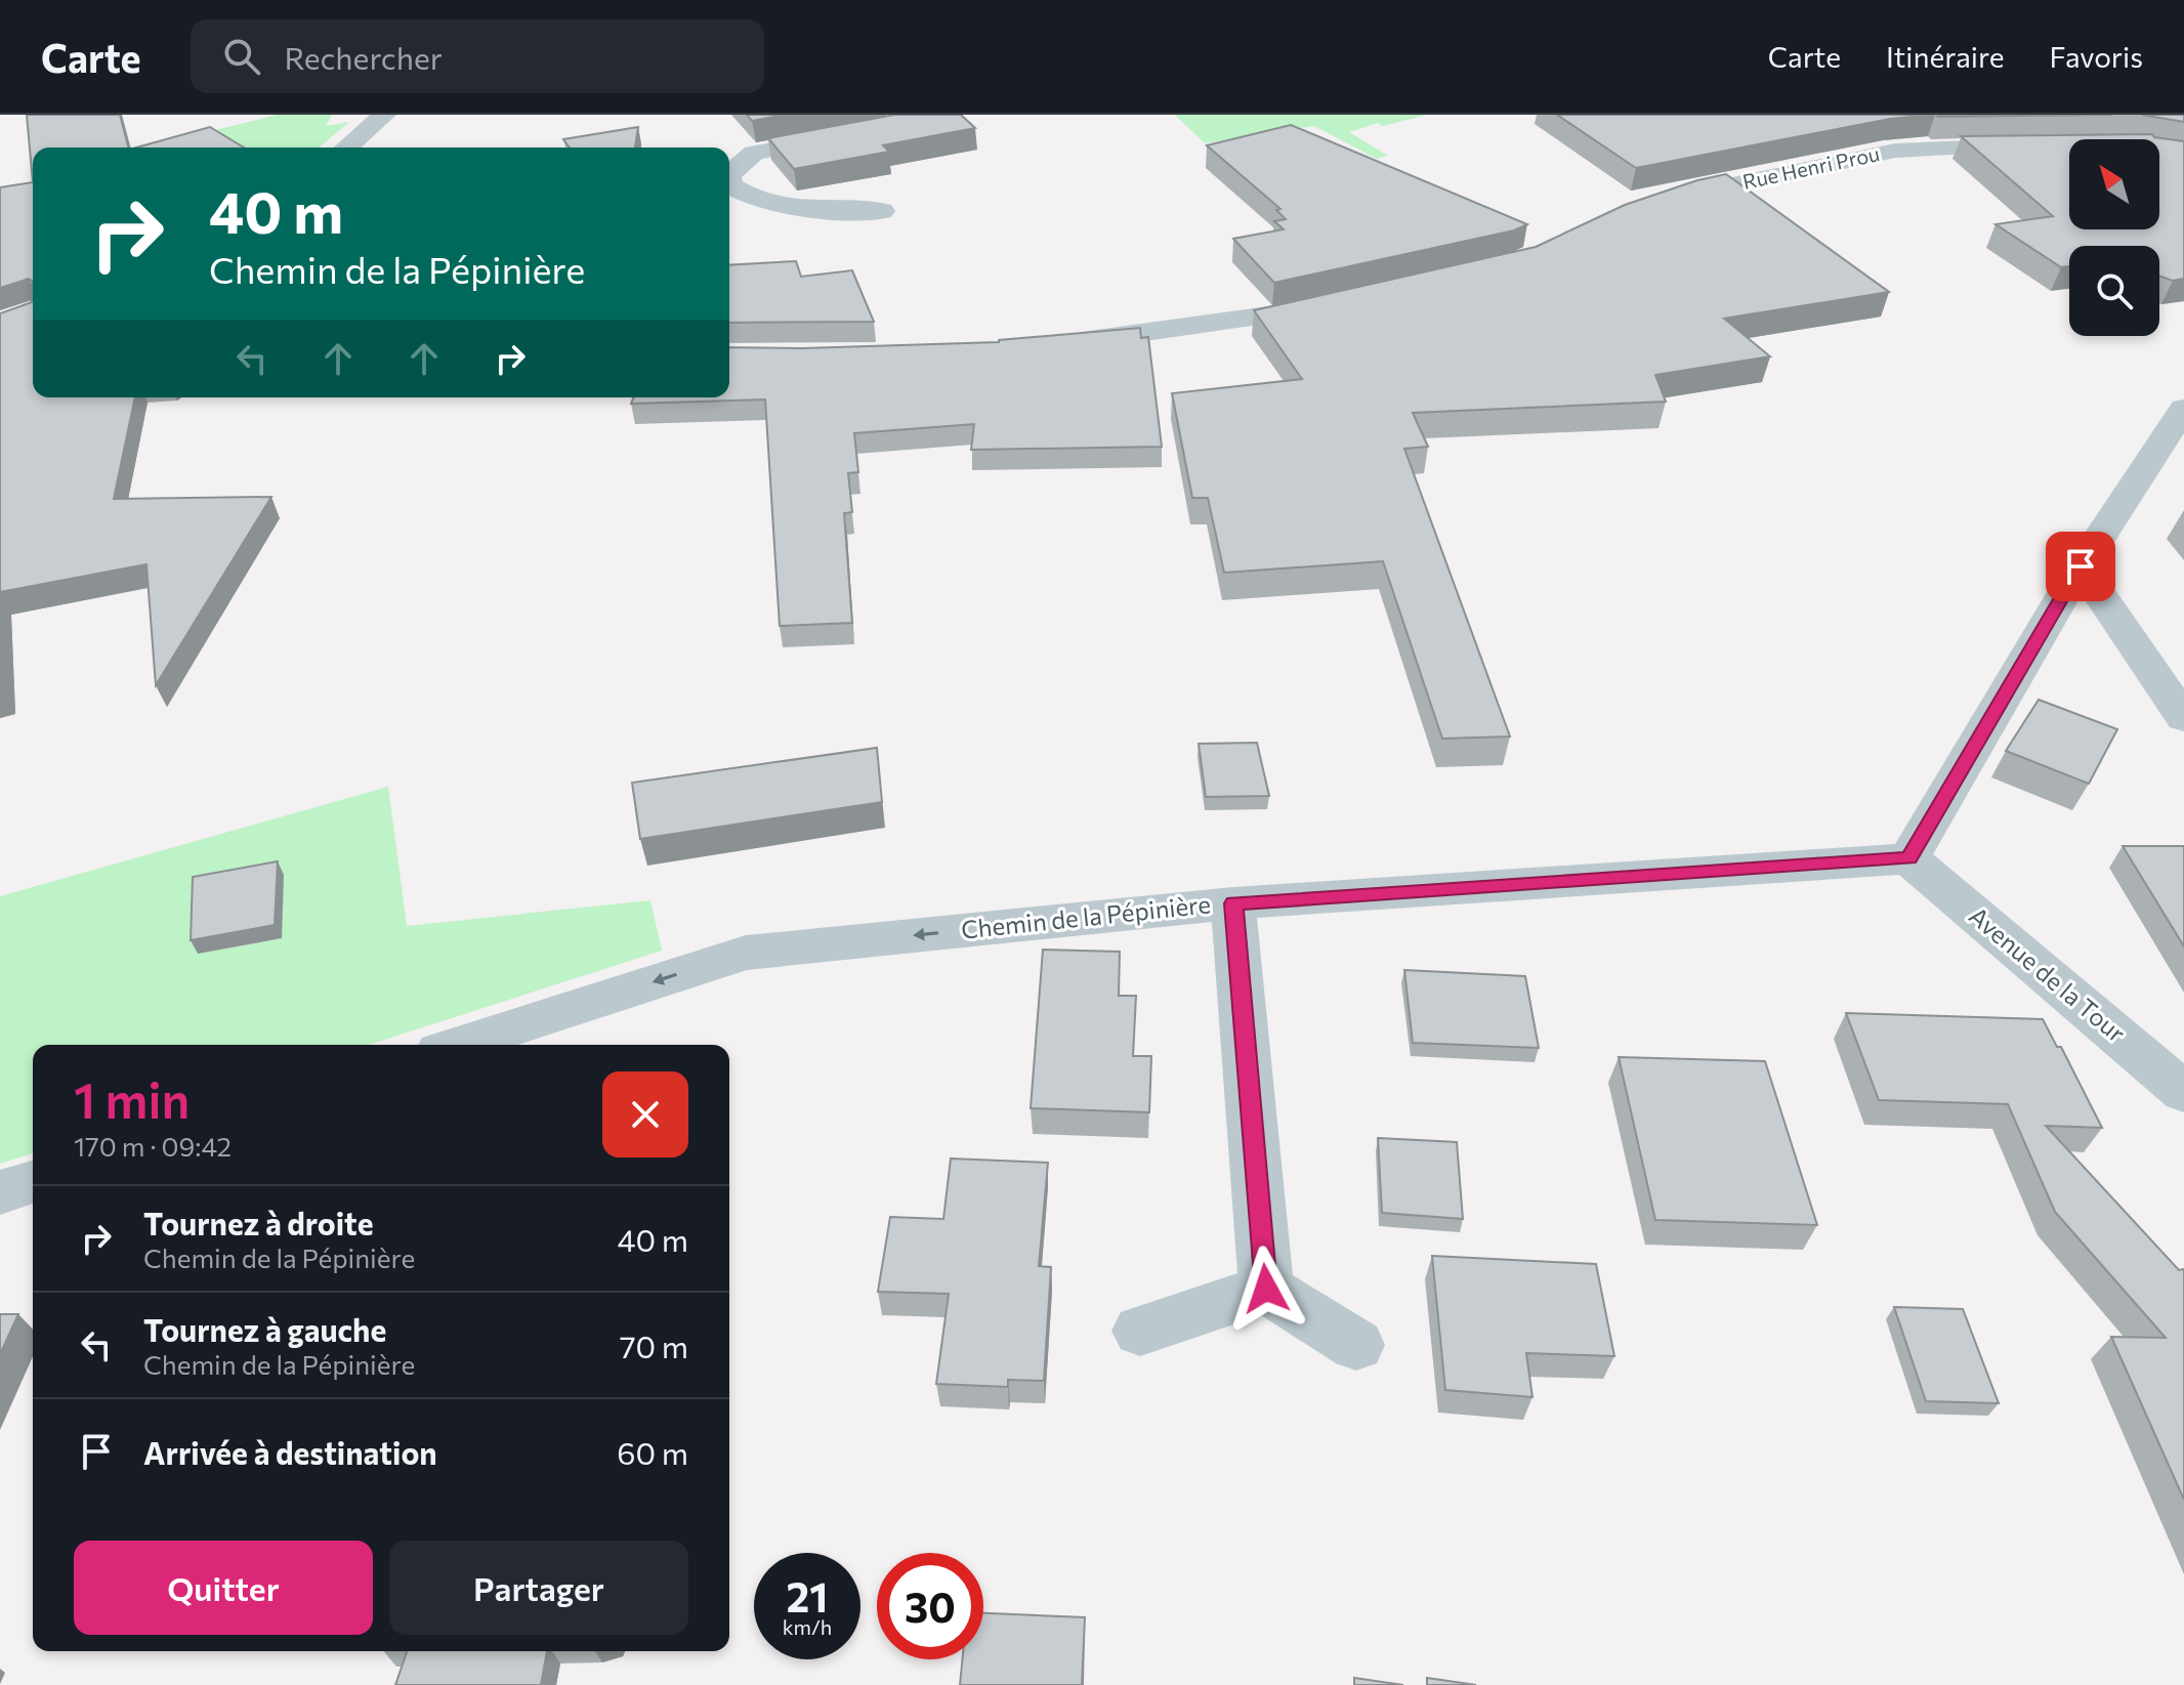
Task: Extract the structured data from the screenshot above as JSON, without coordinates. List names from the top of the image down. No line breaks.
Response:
{"streets":{"street":["Rue Henri Prou","Chemin de la Pépinière","Avenue de la Tour"]},"crossings":[["Chemin de la Pépinière","Avenue de la Tour"]],"one_way":["Chemin de la Pépinière"],"north":"top left","page":{"header":"Carte","search":"Rechercher","nav":["Carte","Itinéraire","Favoris"],"turn":["40 m","Chemin de la Pépinière"],"heading":["1 min","170 m · 09:42"],"list":[{"name":"Tournez à droite","note":"Chemin de la Pépinière","value":"40 m"},{"name":"Tournez à gauche","note":"Chemin de la Pépinière","value":"70 m"},{"name":"Arrivée à destination","value":"60 m"}],"buttons":["Quitter","Partager"],"speed":"21 km/h","limit":"30"}}
